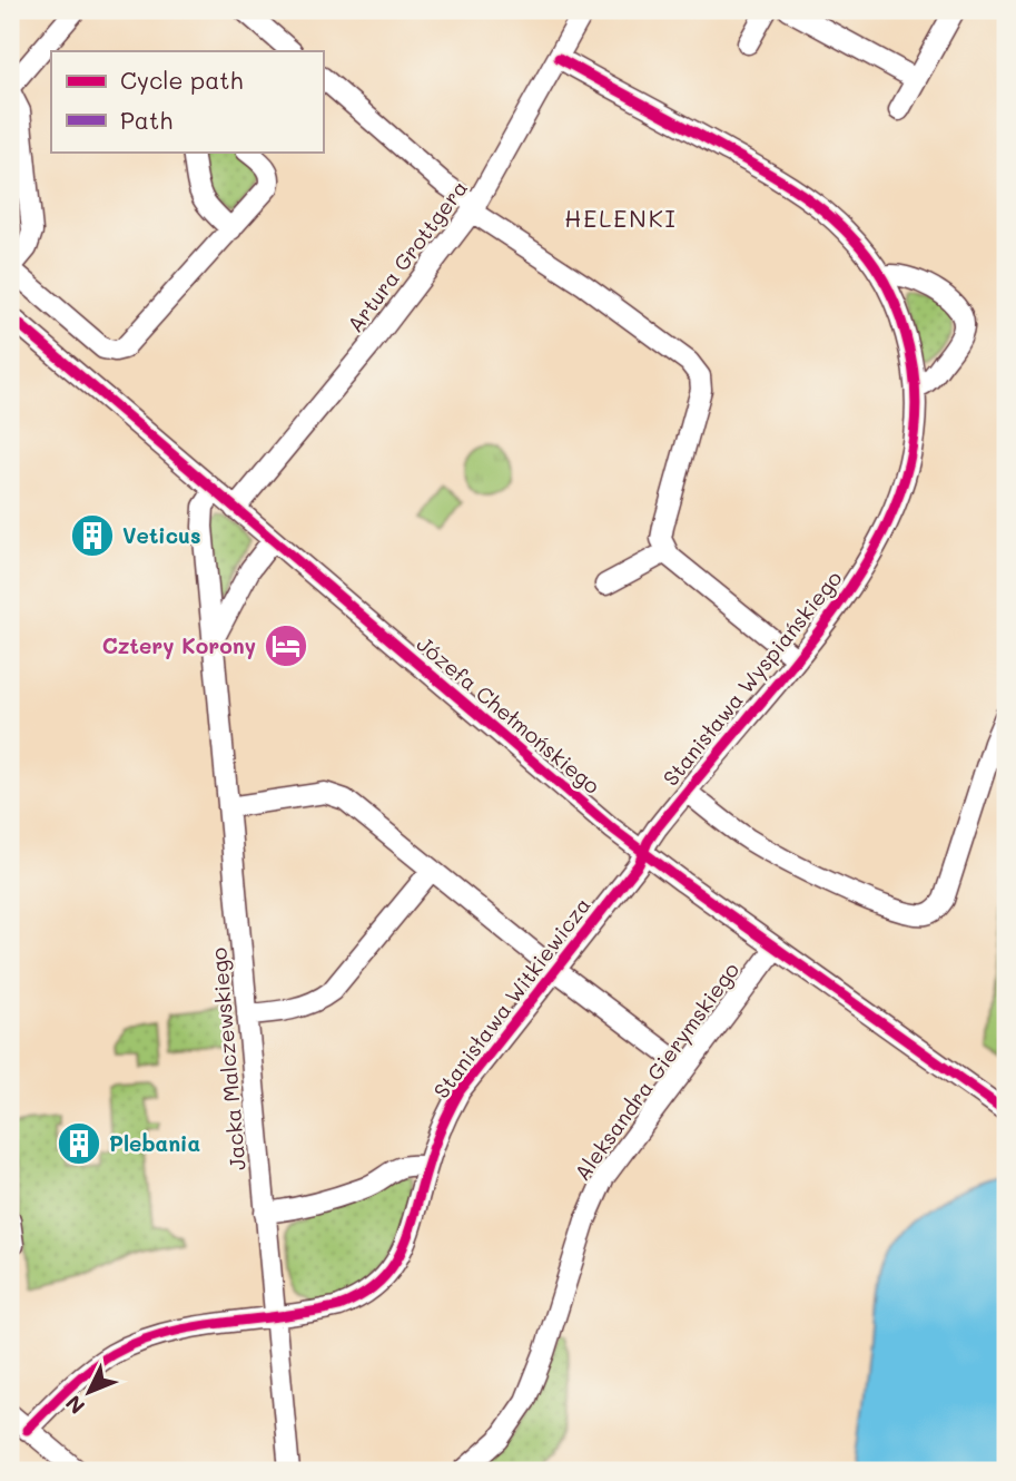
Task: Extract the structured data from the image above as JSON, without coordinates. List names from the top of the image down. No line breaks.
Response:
{"streets":{"street":["Artura Grottgera","Stanisława Wyspiańskiego","Józefa Chełmońskiego","Stanisława Witkiewicza","Jacka Malczewskiego","Aleksandra Gierymskiego"]},"crossings":[["Artura Grottgera","Stanisława Wyspiańskiego"],["Artura Grottgera","Józefa Chełmońskiego"],["Stanisława Wyspiańskiego","Józefa Chełmońskiego"],["Stanisława Wyspiańskiego","Stanisława Witkiewicza"],["Józefa Chełmońskiego","Stanisława Witkiewicza"],["Józefa Chełmońskiego","Jacka Malczewskiego"],["Józefa Chełmońskiego","Aleksandra Gierymskiego"],["Stanisława Witkiewicza","Jacka Malczewskiego"]],"districts":["HELENKI"],"places":{"building":["Veticus","Plebania"],"hotel":["Cztery Korony"]},"legend":["Cycle path","Path"],"north":"bottom left"}
